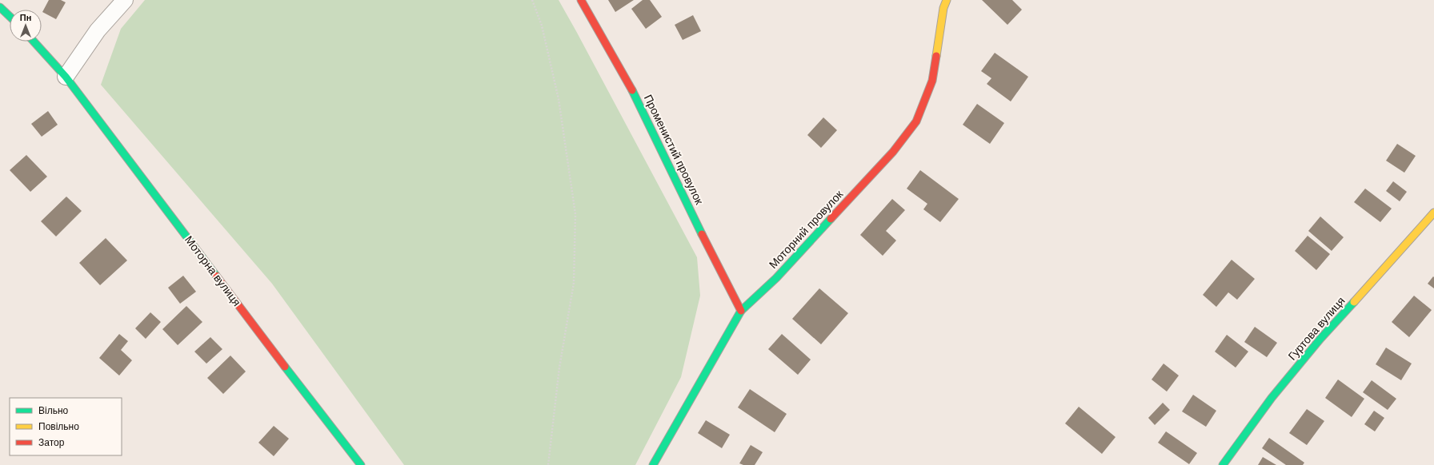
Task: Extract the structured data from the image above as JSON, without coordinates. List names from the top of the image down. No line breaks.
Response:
{"streets":{"street":["Променистий провулок","Моторний провулок","Моторна вулиця","Гуртова вулиця"]},"crossings":[["Променистий провулок","Моторний провулок"]],"legend":["Вільно","Повільно","Затор"],"north":"top"}
